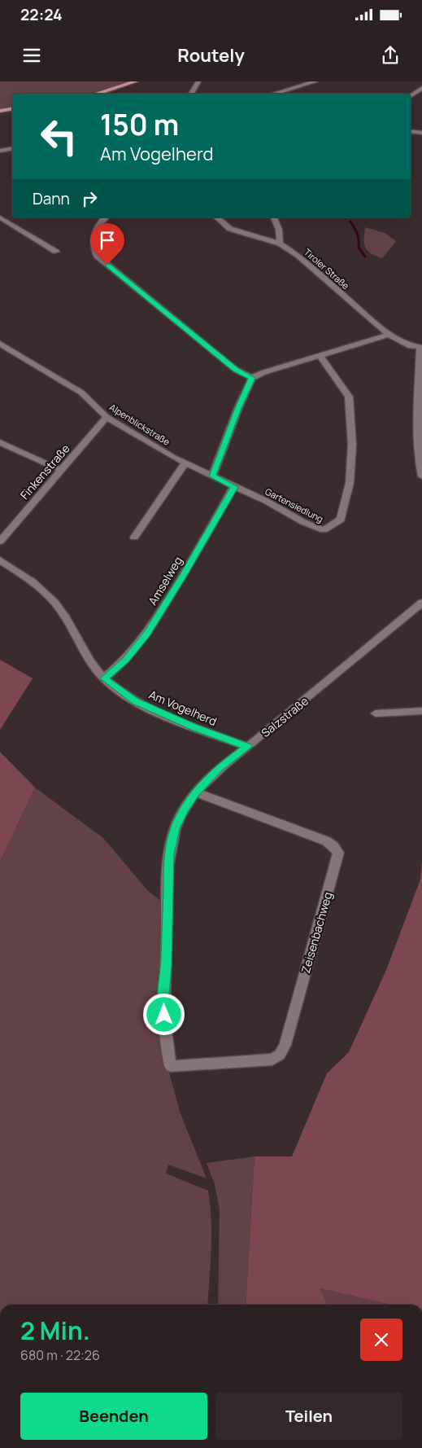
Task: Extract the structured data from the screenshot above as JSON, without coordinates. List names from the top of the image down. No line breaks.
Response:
{"streets":{"street":["Tiroler Straße","Alpenblickstraße","Finkenstraße","Gartensiedlung","Amselweg","Am Vogelherd","Salzstraße","Zeisenbachweg"]},"crossings":[["Alpenblickstraße","Finkenstraße"],["Alpenblickstraße","Gartensiedlung"],["Alpenblickstraße","Amselweg"],["Gartensiedlung","Amselweg"],["Amselweg","Am Vogelherd"],["Am Vogelherd","Salzstraße"],["Salzstraße","Zeisenbachweg"]],"page":{"status":"22:24","header":"Routely","turn":["150 m","Am Vogelherd"],"then":"Dann","heading":["2 Min.","680 m · 22:26"],"buttons":["Beenden","Teilen"]}}
